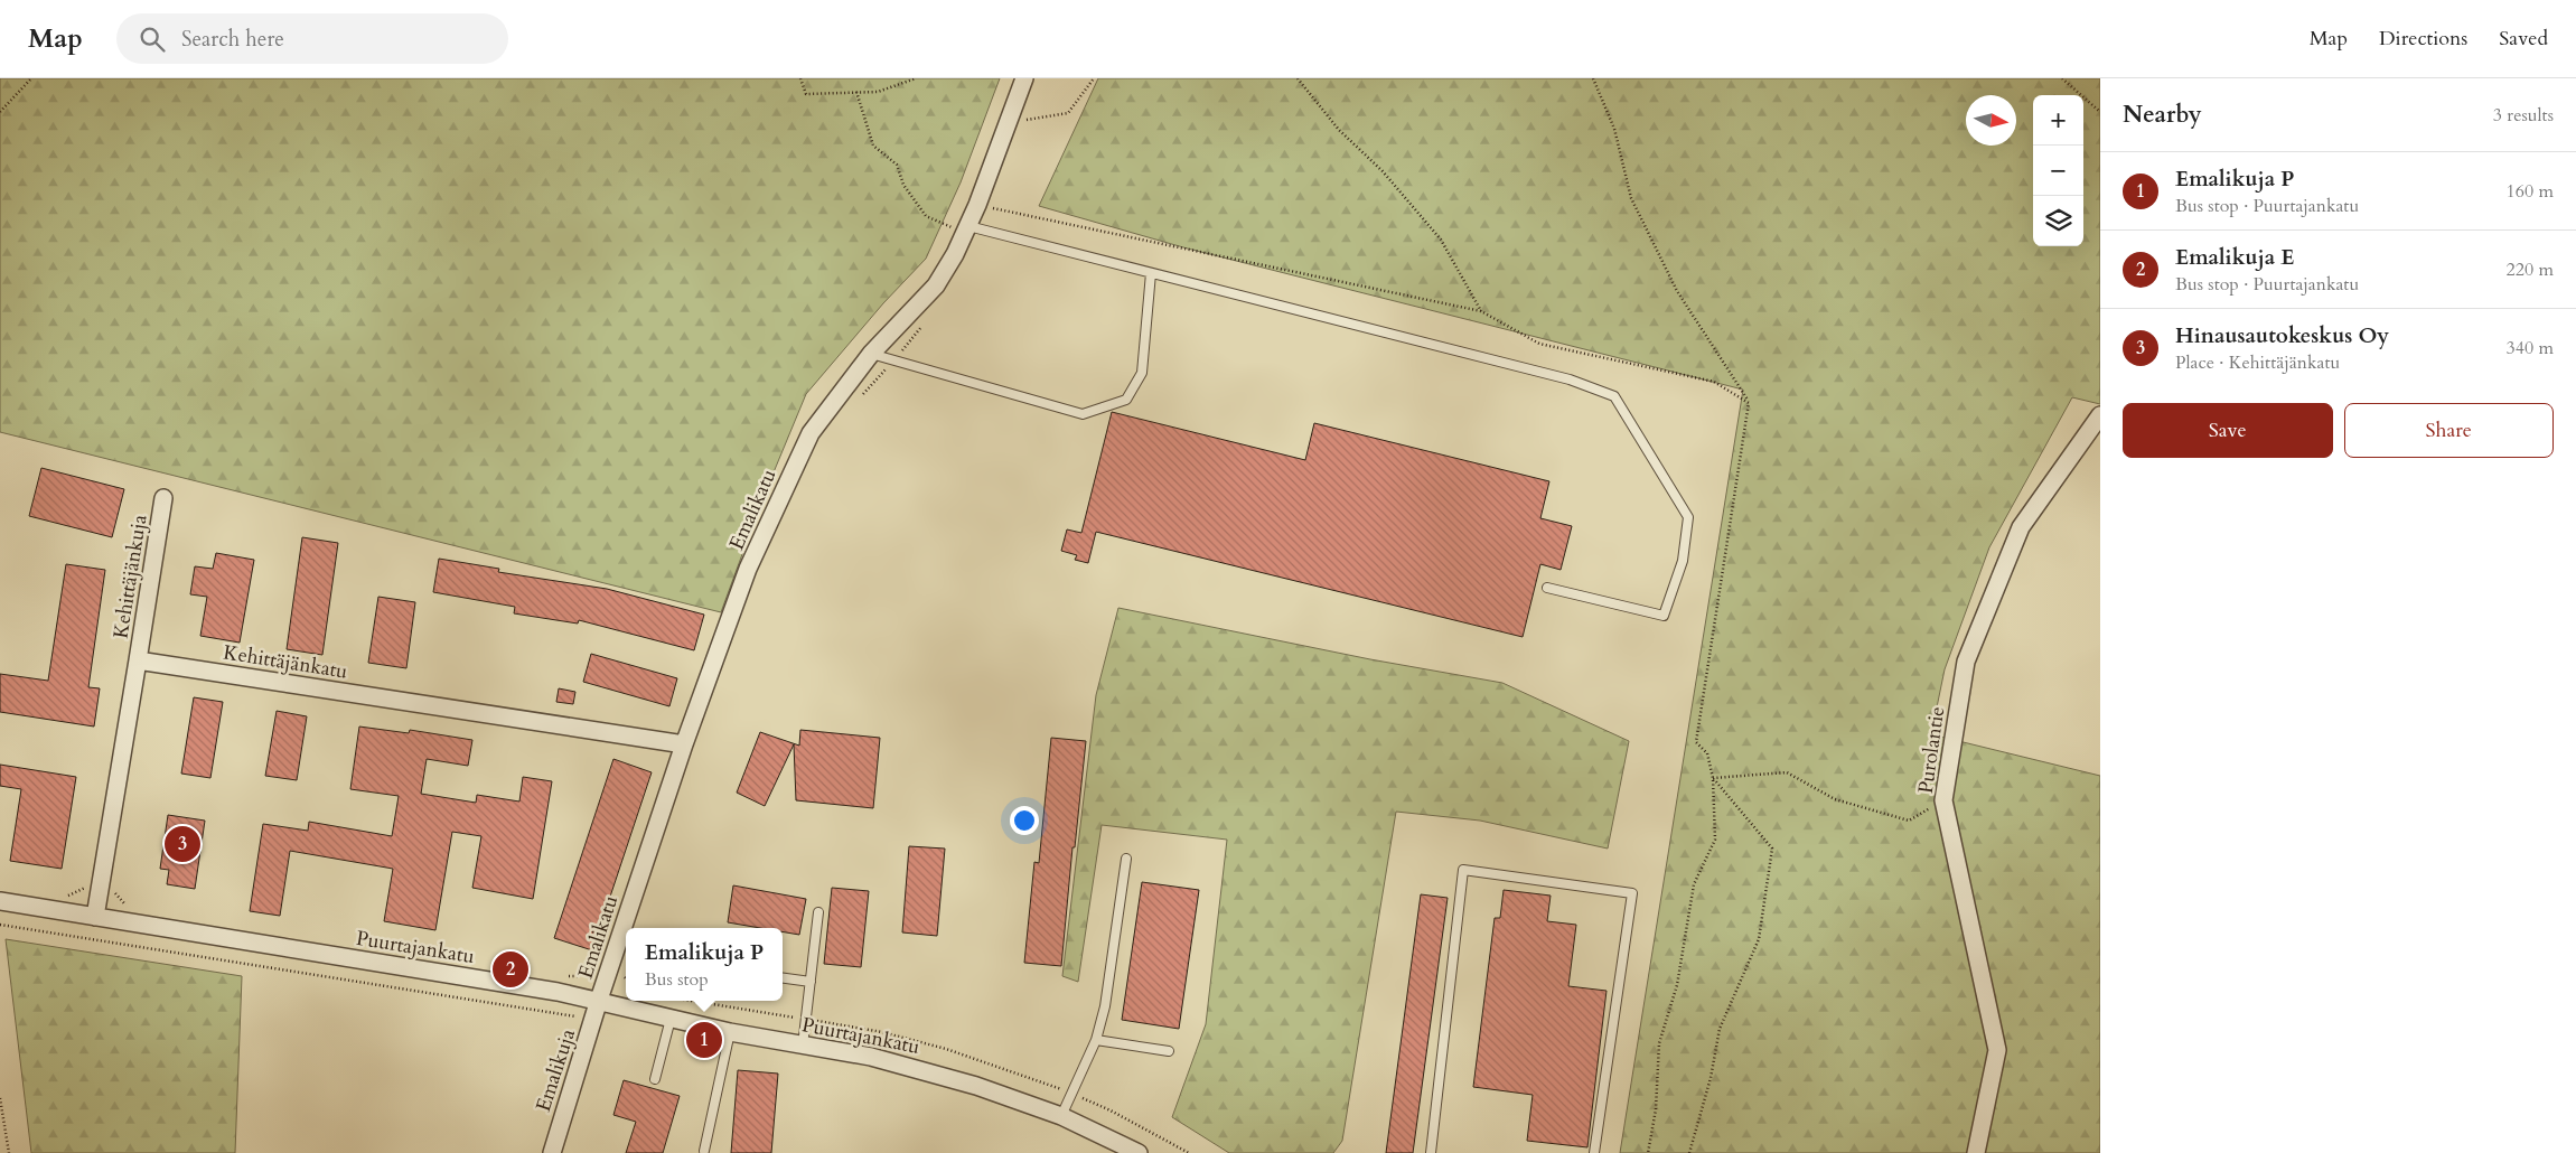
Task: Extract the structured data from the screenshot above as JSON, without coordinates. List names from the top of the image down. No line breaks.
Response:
{"streets":{"street":["Emalikatu","Kehittäjänkuja","Kehittäjänkatu","Purolantie","Puurtajankatu","Emalikuja"]},"crossings":[["Emalikatu","Kehittäjänkatu"],["Emalikatu","Puurtajankatu"],["Emalikatu","Emalikuja"],["Kehittäjänkuja","Kehittäjänkatu"],["Puurtajankatu","Emalikuja"]],"north":"right","page":{"header":"Map","search":"Search here","nav":["Map","Directions","Saved"],"heading":["Nearby","3 results"],"map_buttons":["+","−"],"list":[{"mark":"1","name":"Emalikuja P","note":"Bus stop · Puurtajankatu","value":"160 m"},{"mark":"2","name":"Emalikuja E","note":"Bus stop · Puurtajankatu","value":"220 m"},{"mark":"3","name":"Hinausautokeskus Oy","note":"Place · Kehittäjänkatu","value":"340 m"}],"buttons":["Save","Share"],"pins":["3","2","1"],"popup":["Emalikuja P","Bus stop"]}}
